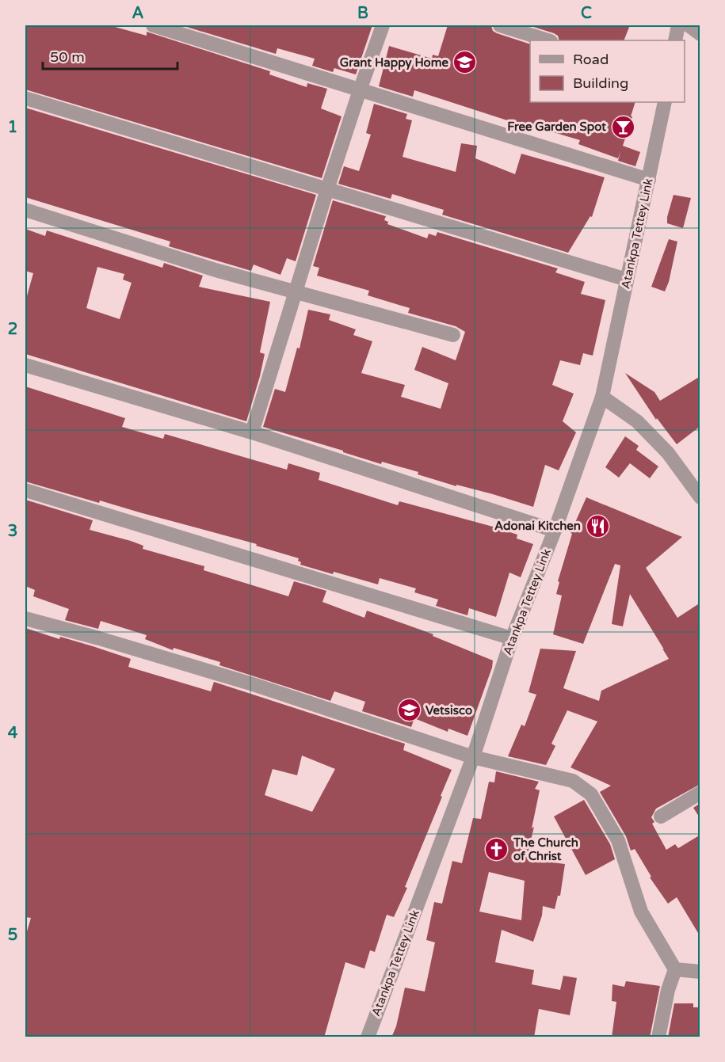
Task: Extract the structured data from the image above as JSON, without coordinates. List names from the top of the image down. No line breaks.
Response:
{"streets":{"street":["Atankpa Tettey Link"]},"places":{"school or university":["Grant Happy Home","Vetsisco"],"bar":["Free Garden Spot"],"restaurant":["Adonai Kitchen"],"church":["The Church of Christ"]},"legend":["Road","Building"],"scale_bar":"50 m","grid":{"columns":["A","B","C"],"rows":["1","2","3","4","5"]}}
